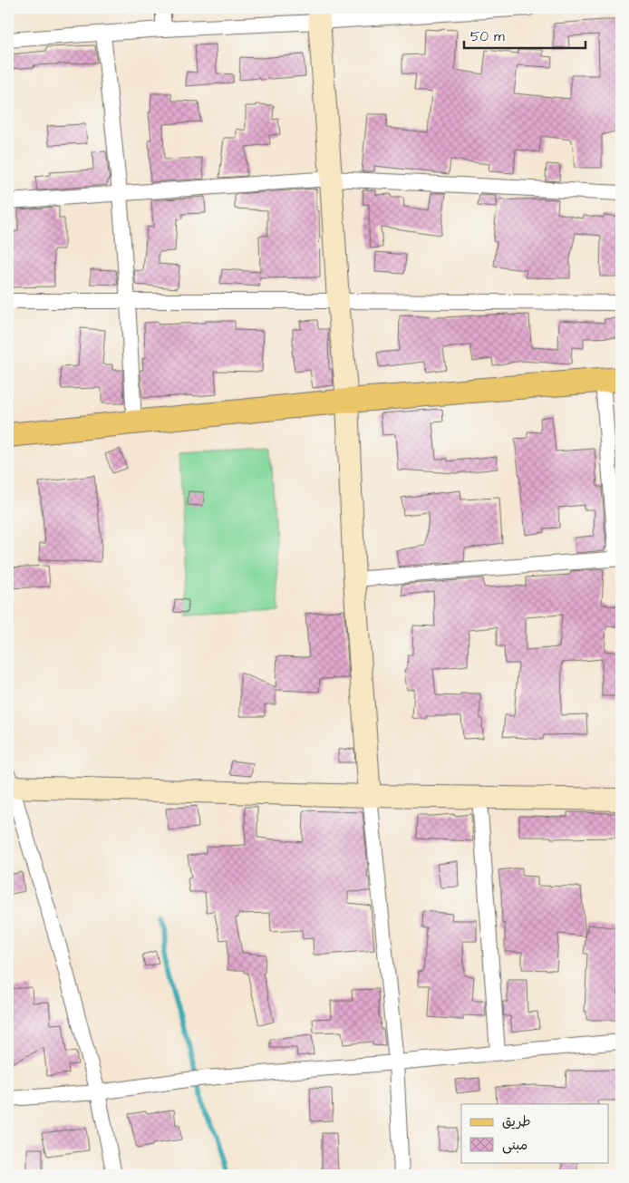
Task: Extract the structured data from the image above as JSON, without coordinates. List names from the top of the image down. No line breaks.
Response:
{"legend":["طريق","مبنى"],"scale_bar":"50 m"}
